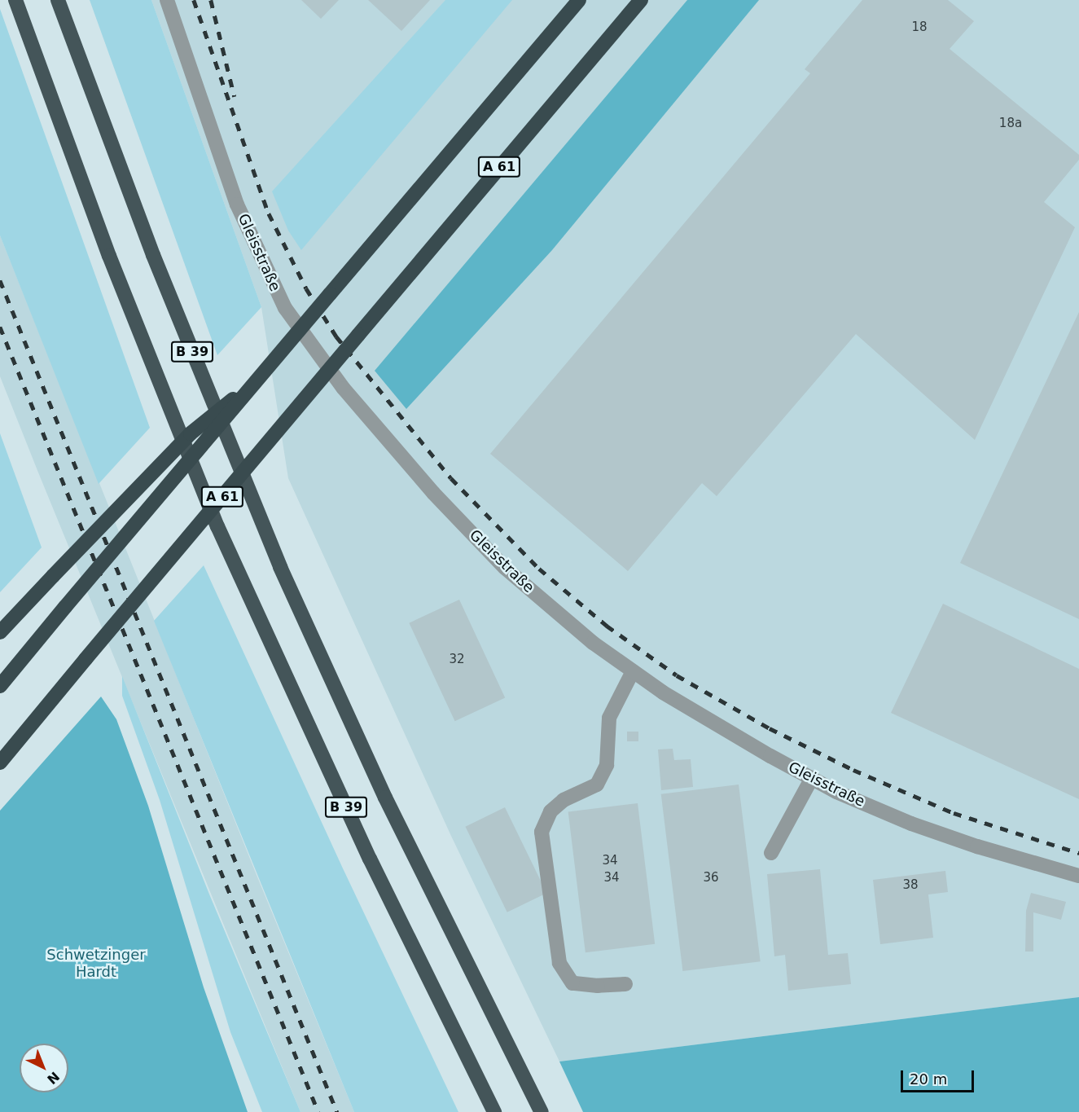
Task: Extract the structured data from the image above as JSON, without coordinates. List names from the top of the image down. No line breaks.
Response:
{"streets":{"highway":["A 61","B 39"],"street":["Gleisstraße"]},"parks":["Schwetzinger Hardt"],"house_numbers":["18","18a","32","34","34","36","38"],"scale_bar":"20 m","north":"bottom right"}
